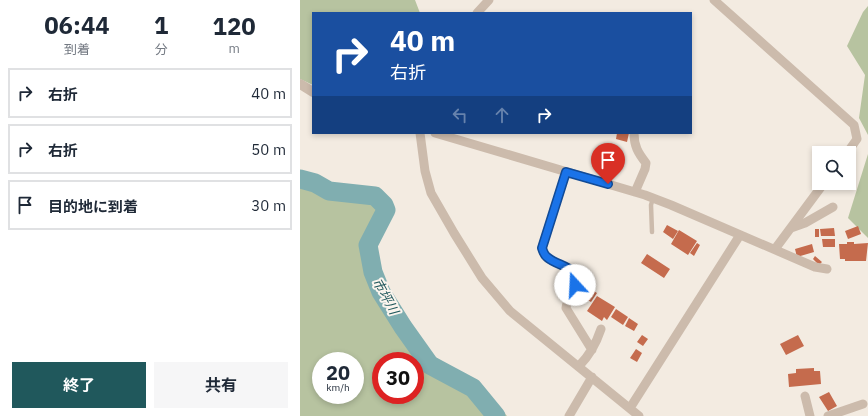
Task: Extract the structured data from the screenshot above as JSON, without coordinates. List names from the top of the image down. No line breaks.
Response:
{"water":["市坪川"],"page":{"eta":["06:44","到着","1","分","120","m"],"turn":["40 m","右折"],"list":[{"name":"右折","value":"40 m"},{"name":"右折","value":"50 m"},{"name":"目的地に到着","value":"30 m"}],"speed":"20 km/h","limit":"30","buttons":["終了","共有"]}}
